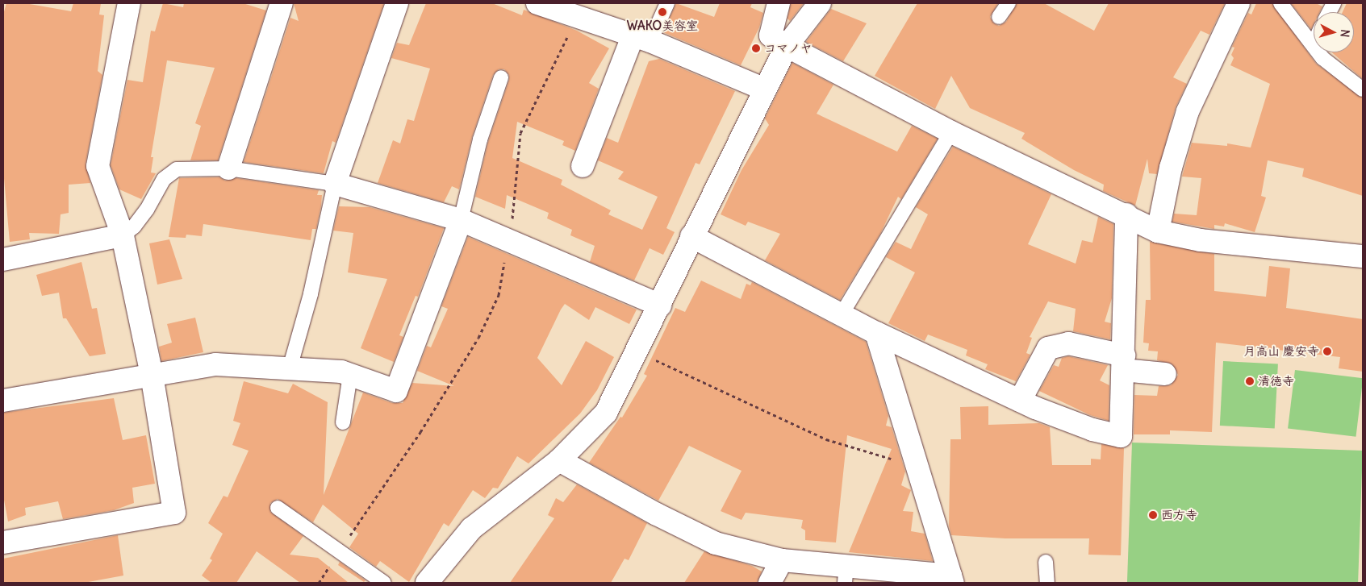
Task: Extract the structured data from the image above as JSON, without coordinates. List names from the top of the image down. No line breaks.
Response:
{"places":["WAKO美容室","コマノヤ","月高山 慶安寺","清徳寺","西方寺"],"north":"right"}
